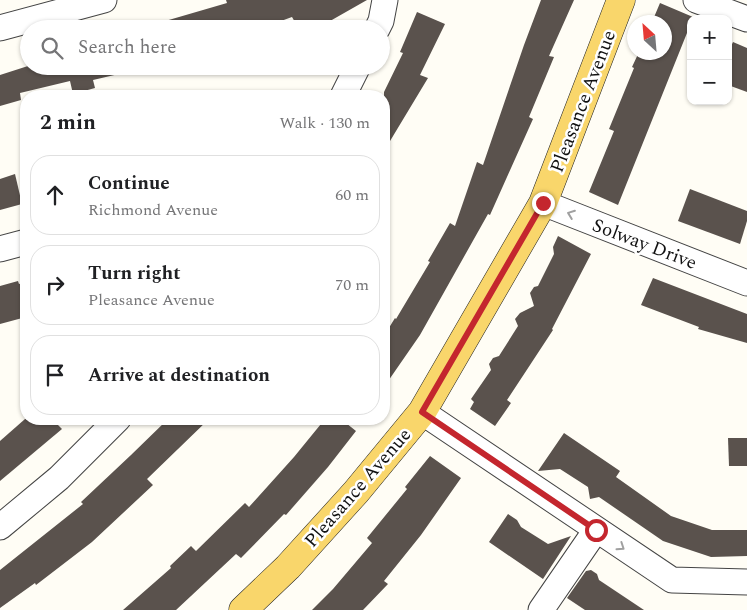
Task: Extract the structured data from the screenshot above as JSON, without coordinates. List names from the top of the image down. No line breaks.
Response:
{"streets":{"main road":["Pleasance Avenue"],"street":["Solway Drive"]},"crossings":[["Pleasance Avenue","Solway Drive"]],"one_way":["Solway Drive"],"north":"top left","page":{"map_buttons":["+","−"],"search":"Search here","heading":["2 min","Walk · 130 m"],"list":[["Continue","Richmond Avenue","60 m"],["Turn right","Pleasance Avenue","70 m"],"Arrive at destination"]}}
